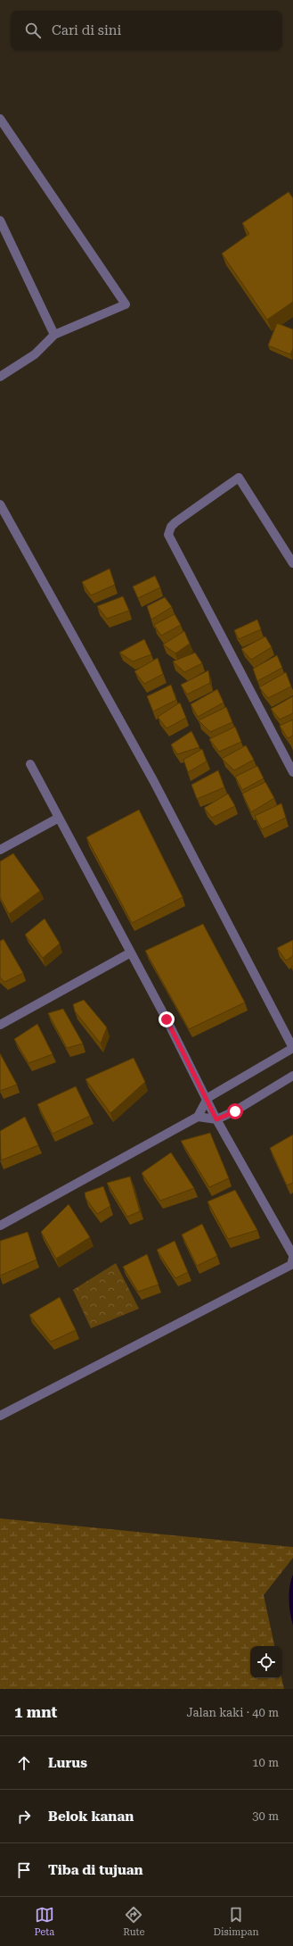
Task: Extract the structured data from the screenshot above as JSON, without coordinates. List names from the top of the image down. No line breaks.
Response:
{"page":{"search":"Cari di sini","heading":["1 mnt","Jalan kaki · 40 m"],"list":[["Lurus","10 m"],["Belok kanan","30 m"],"Tiba di tujuan"],"nav":["Peta","Rute","Disimpan"]}}
